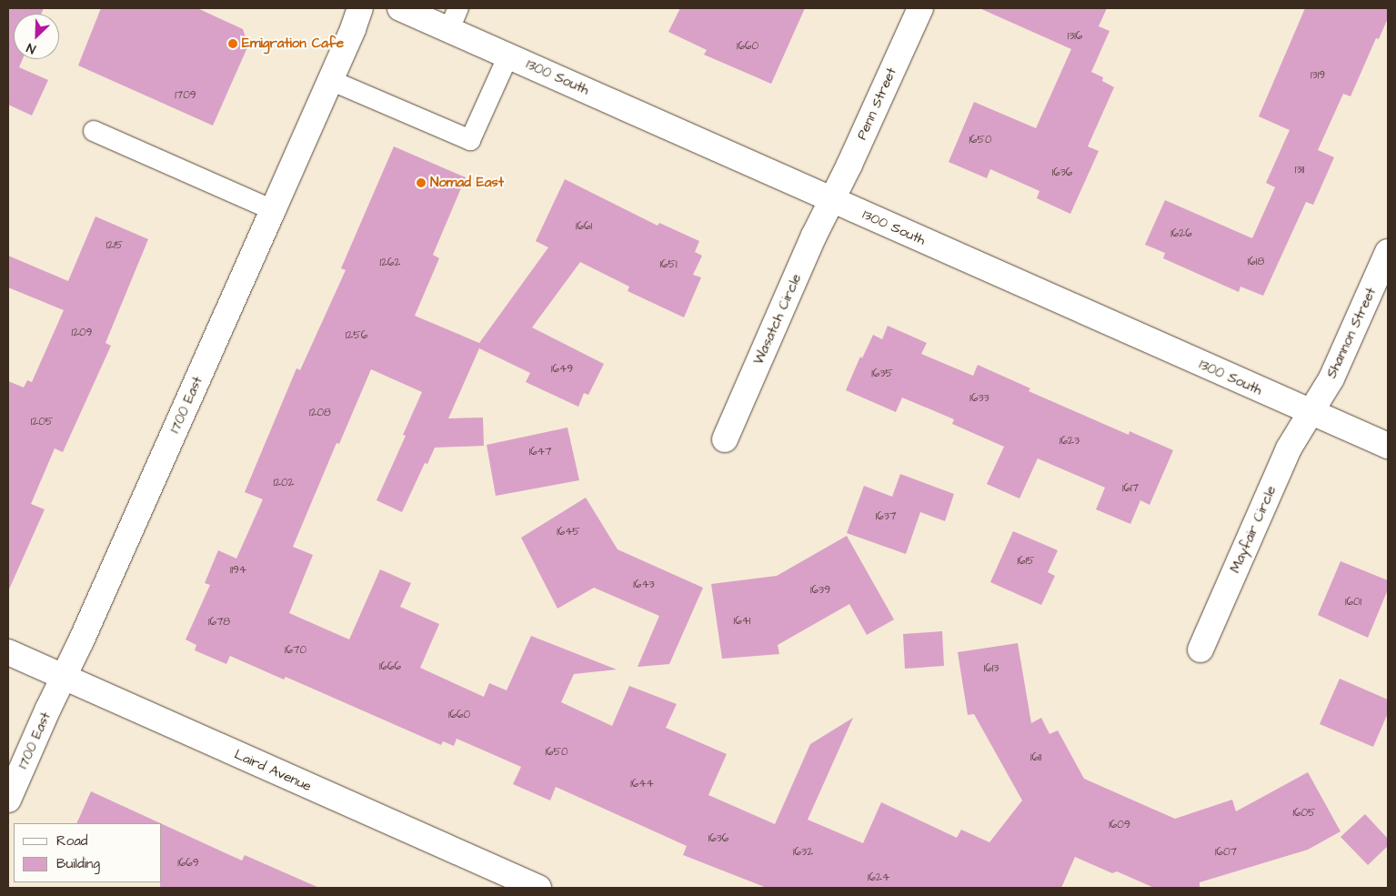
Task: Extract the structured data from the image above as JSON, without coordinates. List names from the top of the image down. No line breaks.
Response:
{"streets":{"street":["1300 South","Penn Street","Wasatch Circle","Shannon Street","1700 East","Mayfair Circle","Laird Avenue"]},"crossings":[["1300 South","Penn Street"],["1300 South","Wasatch Circle"],["1300 South","Shannon Street"],["1300 South","Mayfair Circle"],["Penn Street","Wasatch Circle"],["Shannon Street","Mayfair Circle"],["1700 East","Laird Avenue"]],"places":["Emigration Cafe","Nomad East"],"house_numbers":["1316","1660","1319","1709","1650","1311","1636","1661","1626","1215","1618","1262","1651","1209","1256","1649","1635","1633","1208","1205","1623","1647","1202","1617","1637","1645","1615","1194","1643","1639","1601","1641","1678","1670","1666","1613","1660","1650","1611","1644","1605","1609","1636","1632","1607","1669","1624"],"legend":["Road","Building"],"north":"bottom left"}
